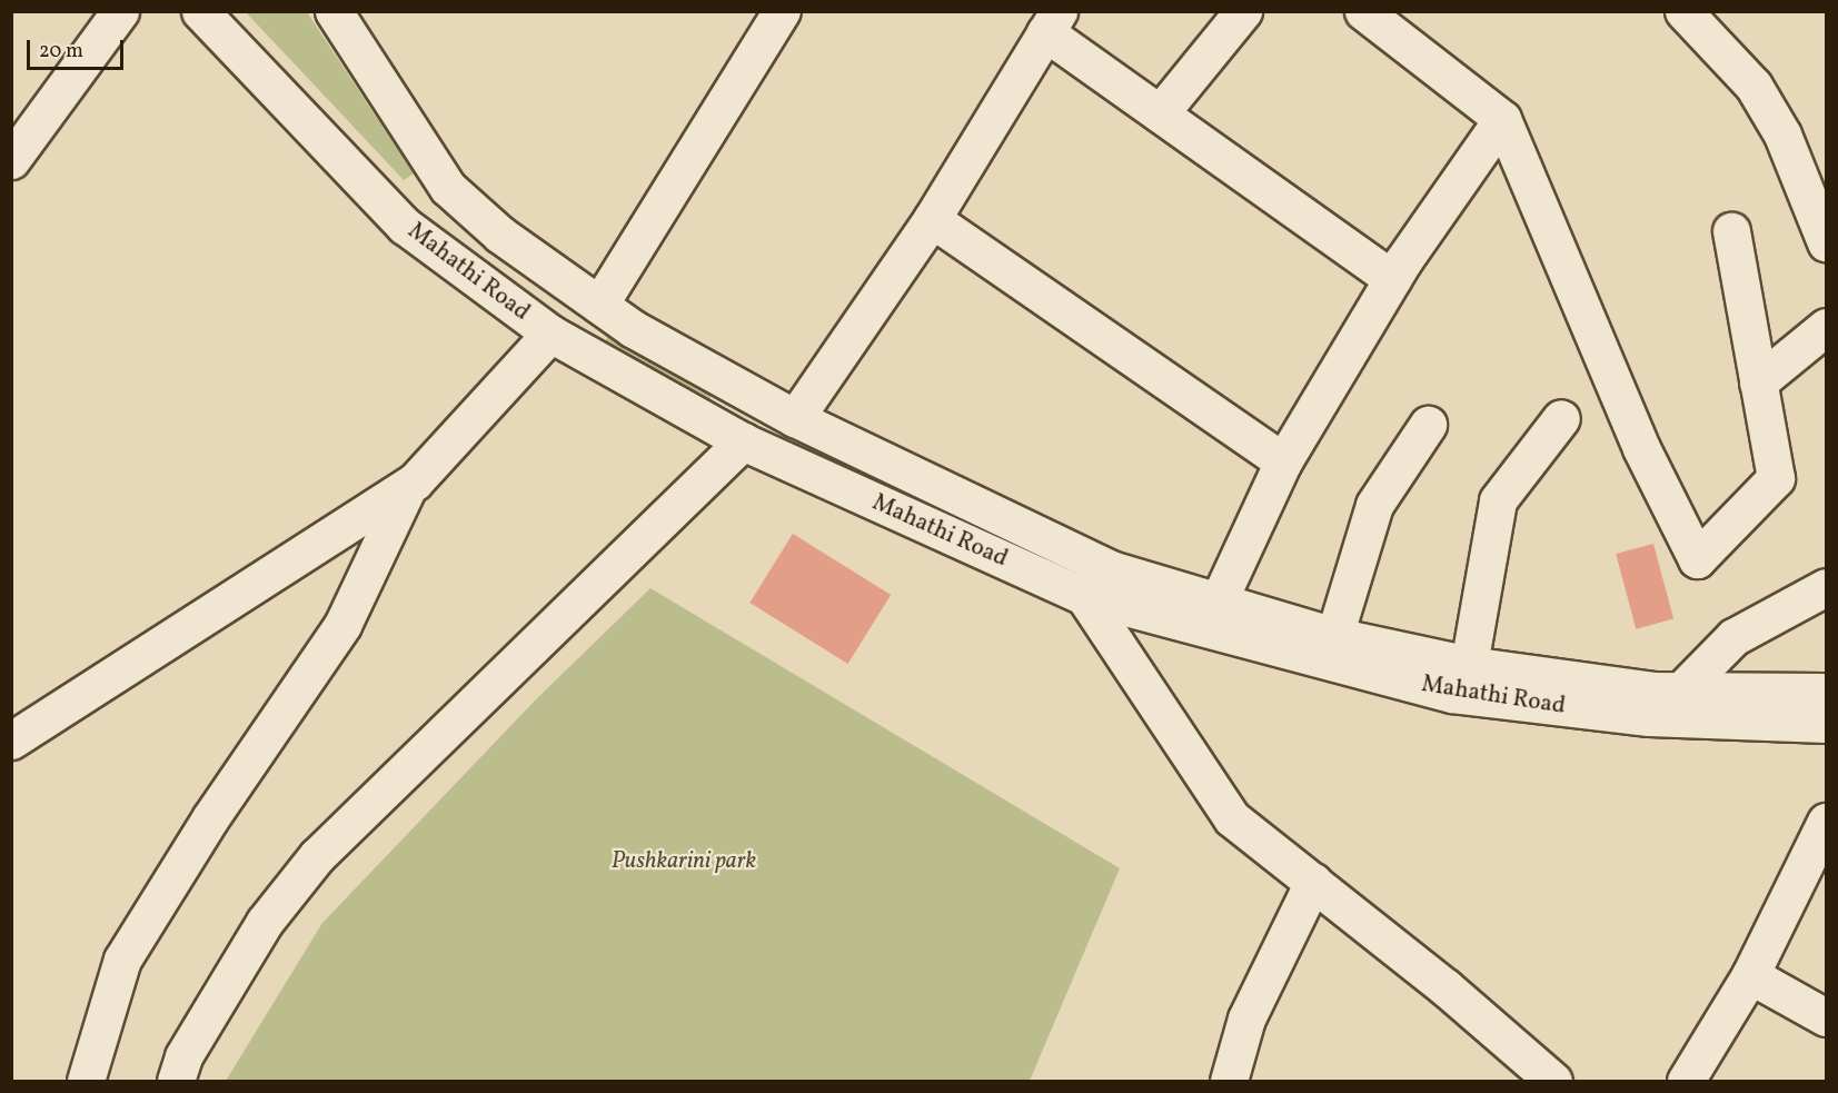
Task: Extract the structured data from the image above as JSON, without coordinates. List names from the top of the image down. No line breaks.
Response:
{"streets":{"street":["Mahathi Road"]},"parks":["Pushkarini park"],"scale_bar":"20 m"}
